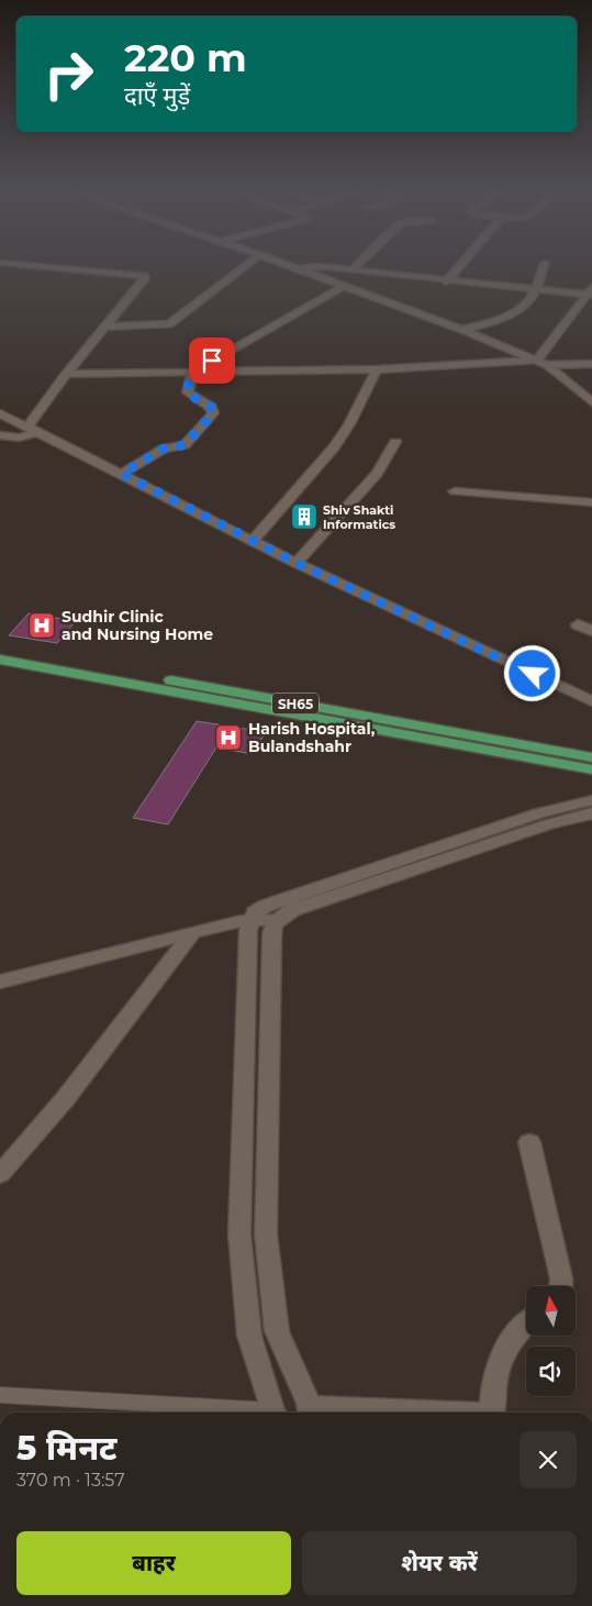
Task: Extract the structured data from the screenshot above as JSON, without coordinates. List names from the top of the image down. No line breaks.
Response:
{"streets":{"main road":["SH65"]},"places":{"building":["Shiv Shakti Informatics"],"hospital":["Sudhir Clinic and Nursing Home","Harish Hospital, Bulandshahr"]},"north":"top","page":{"turn":["220 m","दाएँ मुड़ें"],"heading":["5 मिनट","370 m · 13:57"],"buttons":["बाहर","शेयर करें"]}}
